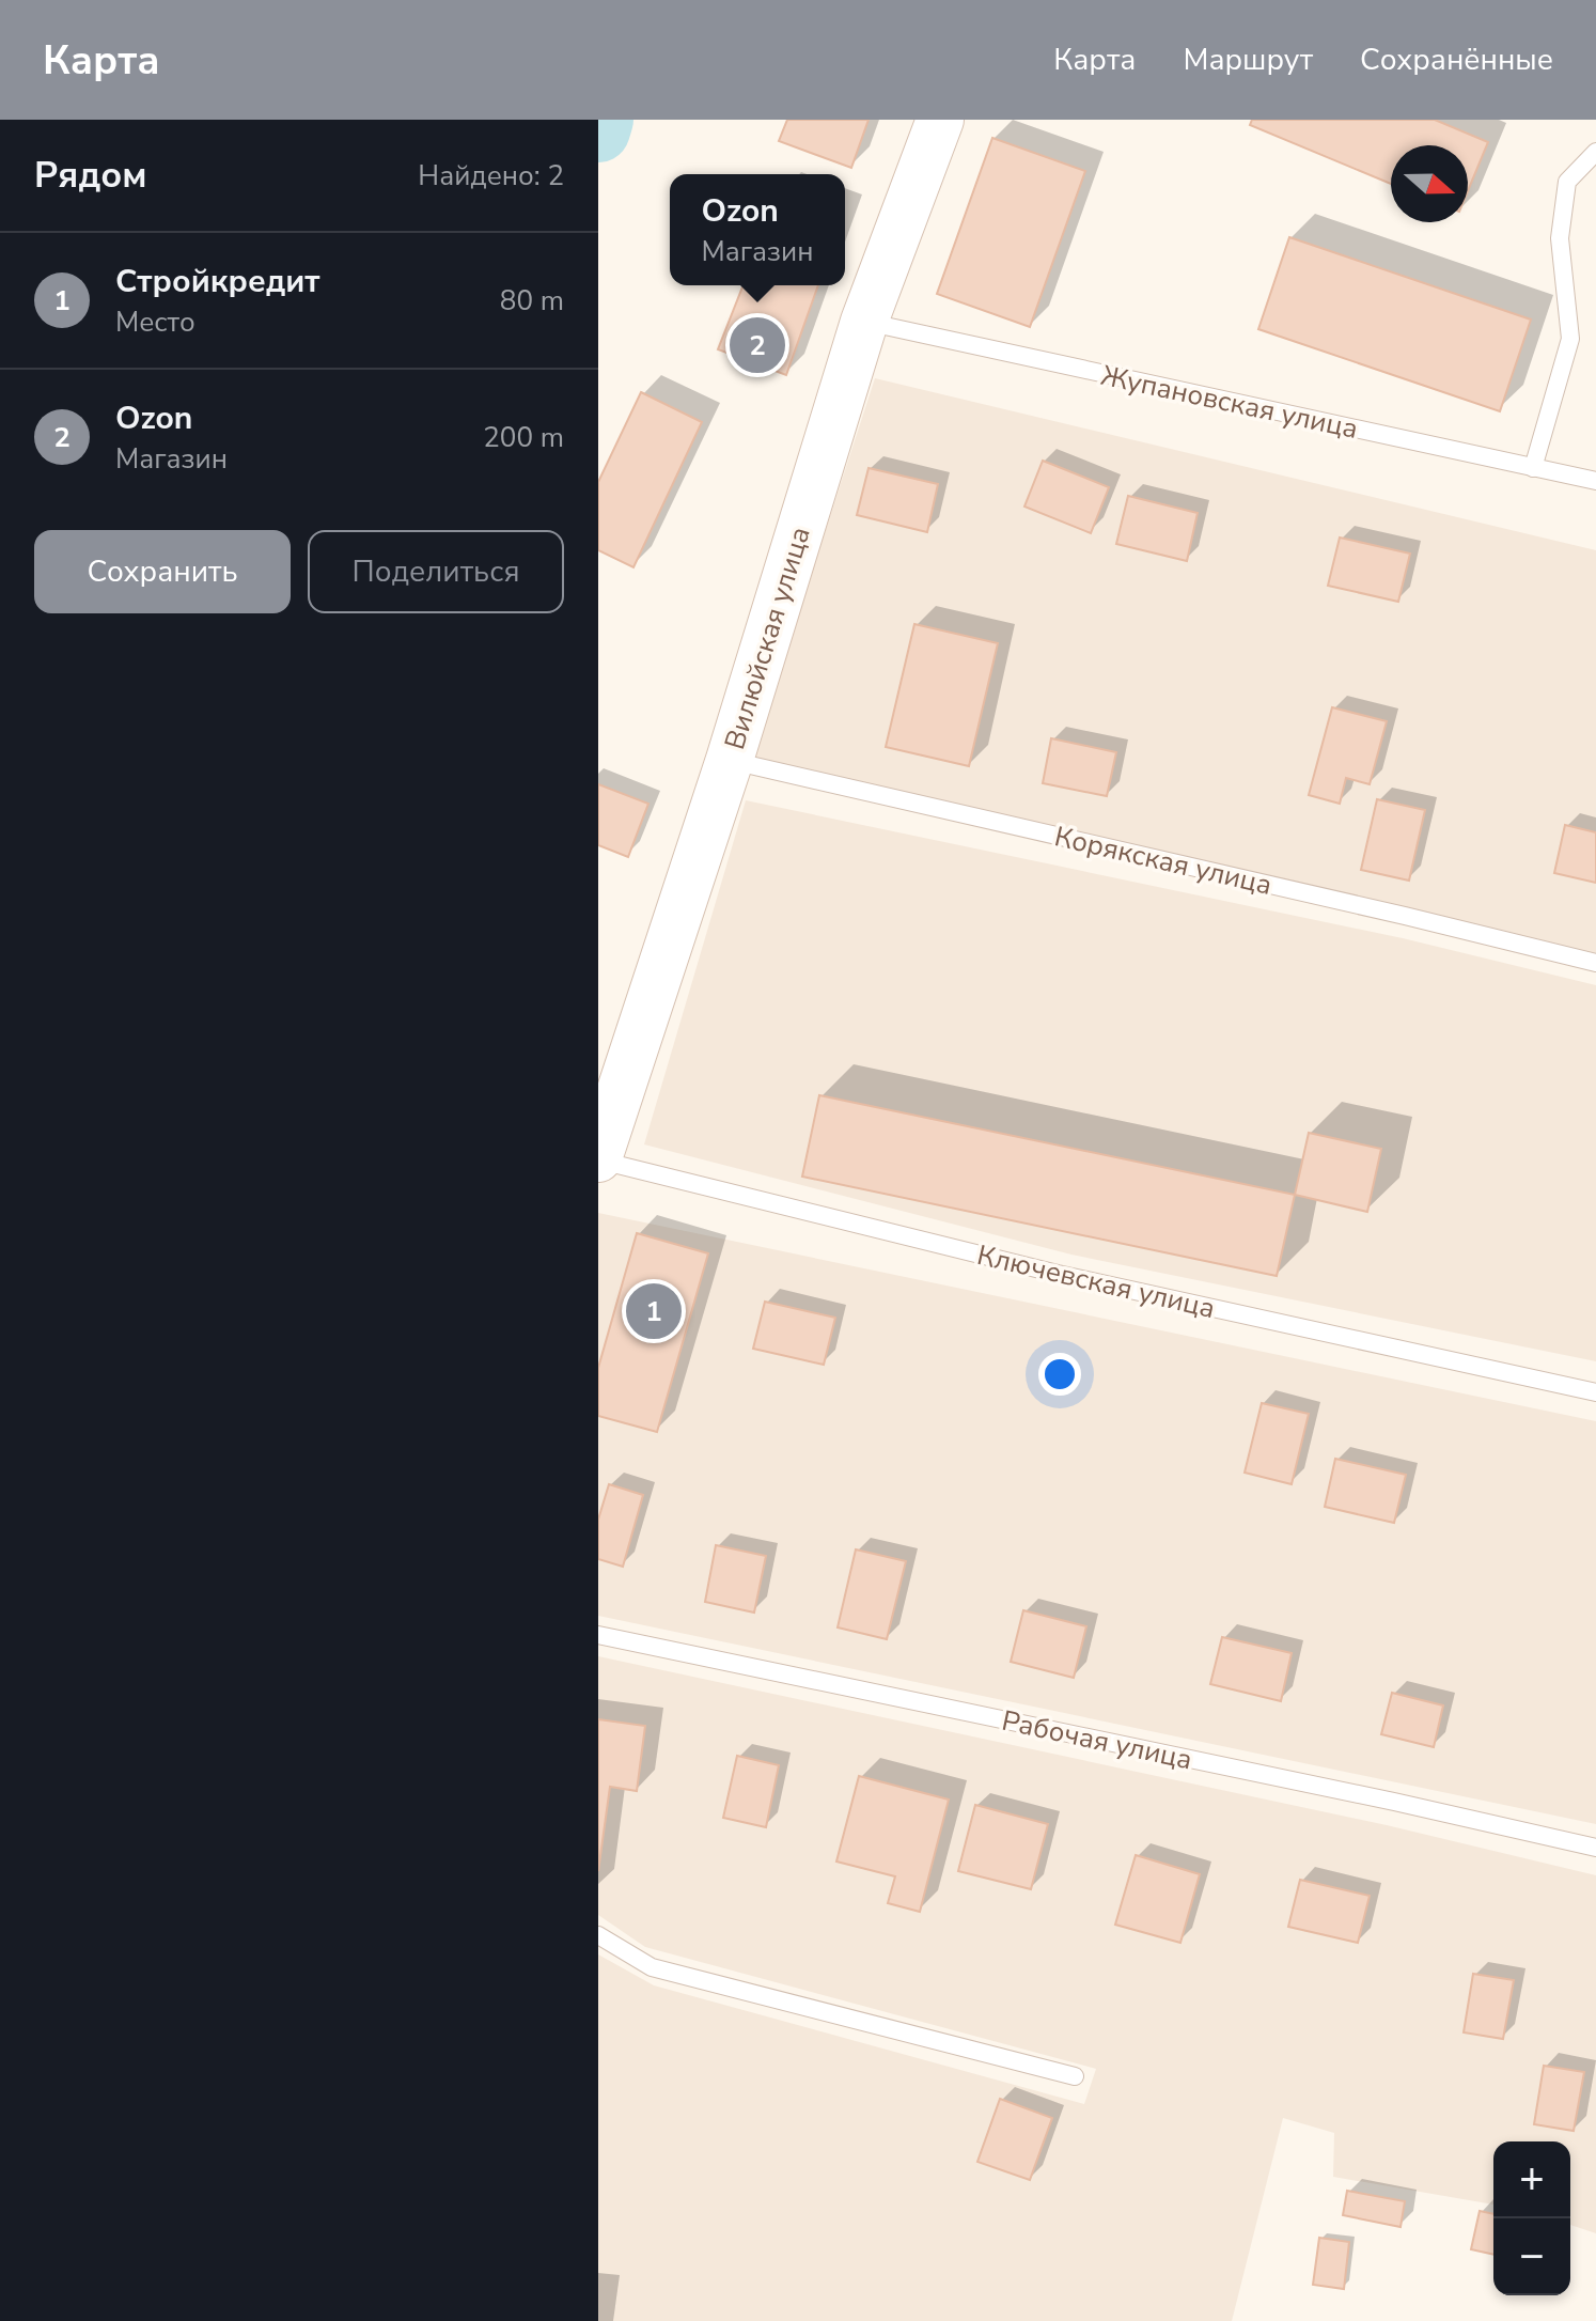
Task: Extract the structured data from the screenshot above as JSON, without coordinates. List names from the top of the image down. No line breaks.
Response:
{"streets":{"street":["Вилюйская улица"],"lane":["Жупановская улица","Корякская улица","Ключевская улица","Рабочая улица"]},"crossings":[["Жупановская улица","Вилюйская улица"],["Вилюйская улица","Корякская улица"],["Вилюйская улица","Ключевская улица"]],"north":"right","page":{"header":"Карта","nav":["Карта","Маршрут","Сохранённые"],"heading":["Рядом","Найдено: 2"],"popup":["Ozon","Магазин"],"list":[{"mark":"1","name":"Стройкредит","note":"Место","value":"80 m"},{"mark":"2","name":"Ozon","note":"Магазин","value":"200 m"}],"pins":["2","1"],"buttons":["Сохранить","Поделиться"],"map_buttons":["+","−"]}}
